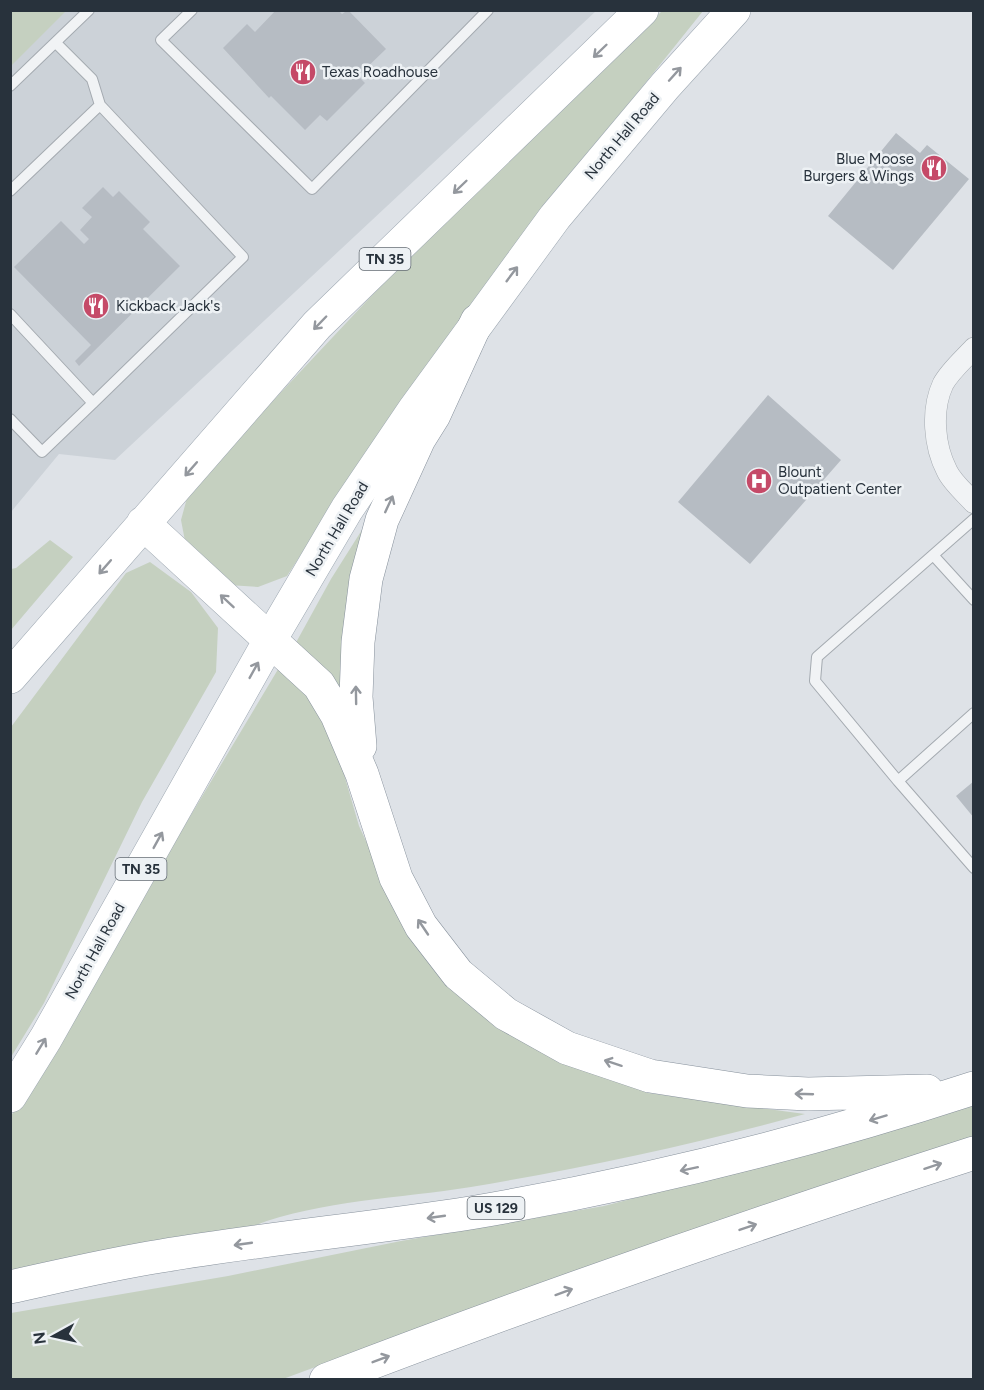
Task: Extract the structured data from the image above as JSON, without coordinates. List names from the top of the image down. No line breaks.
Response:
{"streets":{"main road":["North Hall Road","TN 35","US 129"]},"places":{"restaurant":["Texas Roadhouse","Blue Moose Burgers & Wings","Kickback Jack's"],"hospital":["Blount Outpatient Center"]},"north":"left"}
